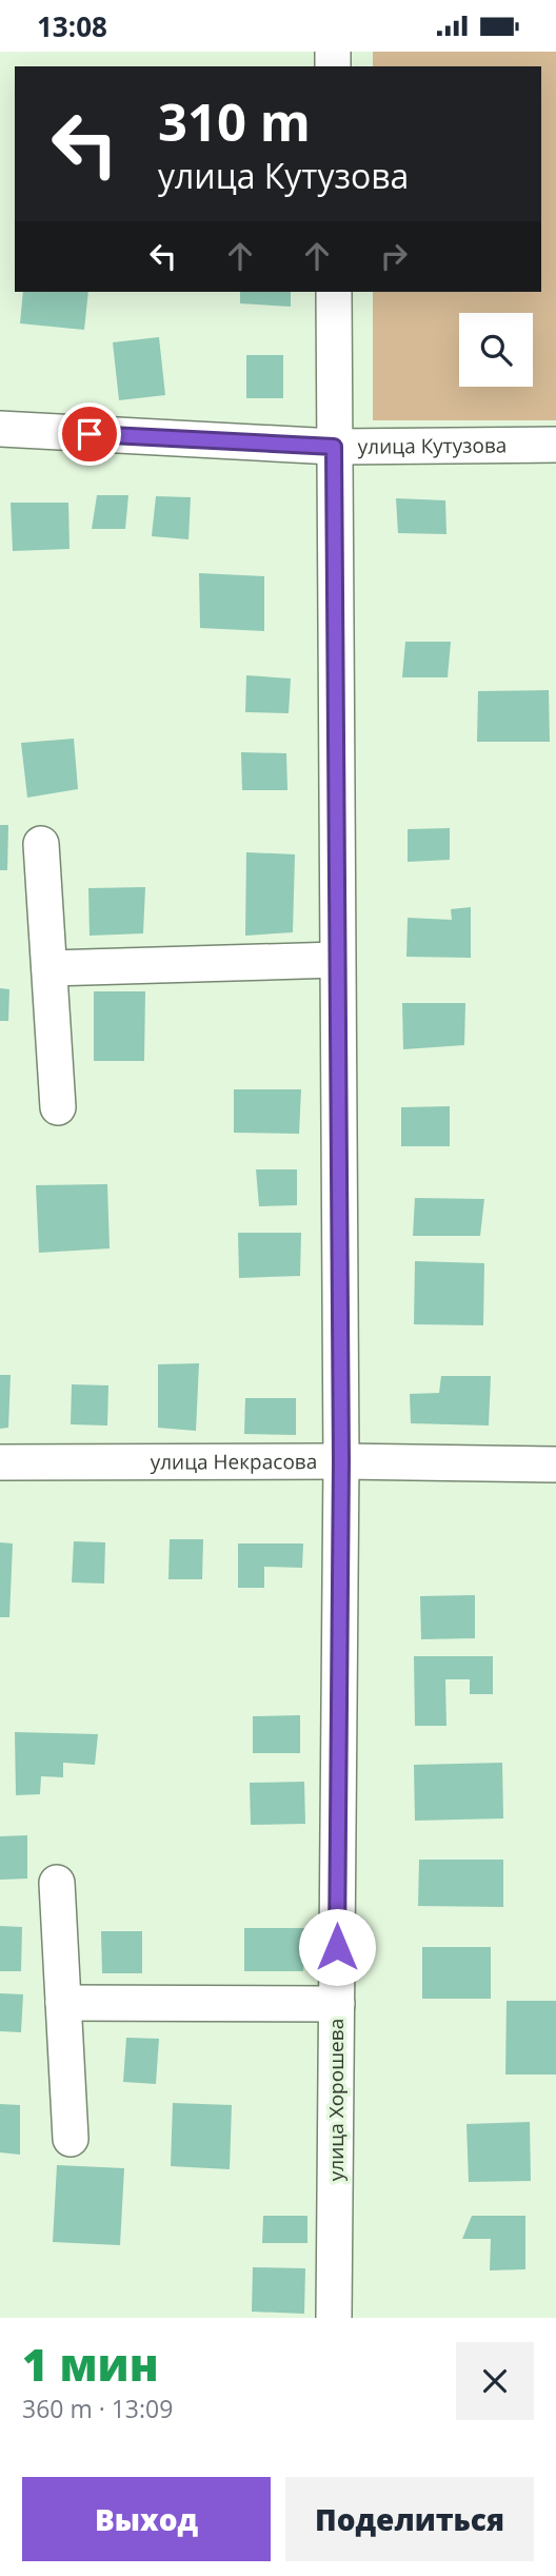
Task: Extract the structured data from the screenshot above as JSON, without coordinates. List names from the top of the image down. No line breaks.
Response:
{"streets":{"street":["улица Кутузова","улица Некрасова","улица Хорошева"]},"crossings":[["улица Кутузова","улица Хорошева"],["улица Некрасова","улица Хорошева"]],"page":{"status":"13:08","turn":["310 m","улица Кутузова"],"heading":["1 мин","360 m · 13:09"],"buttons":["Выход","Поделиться"]}}
